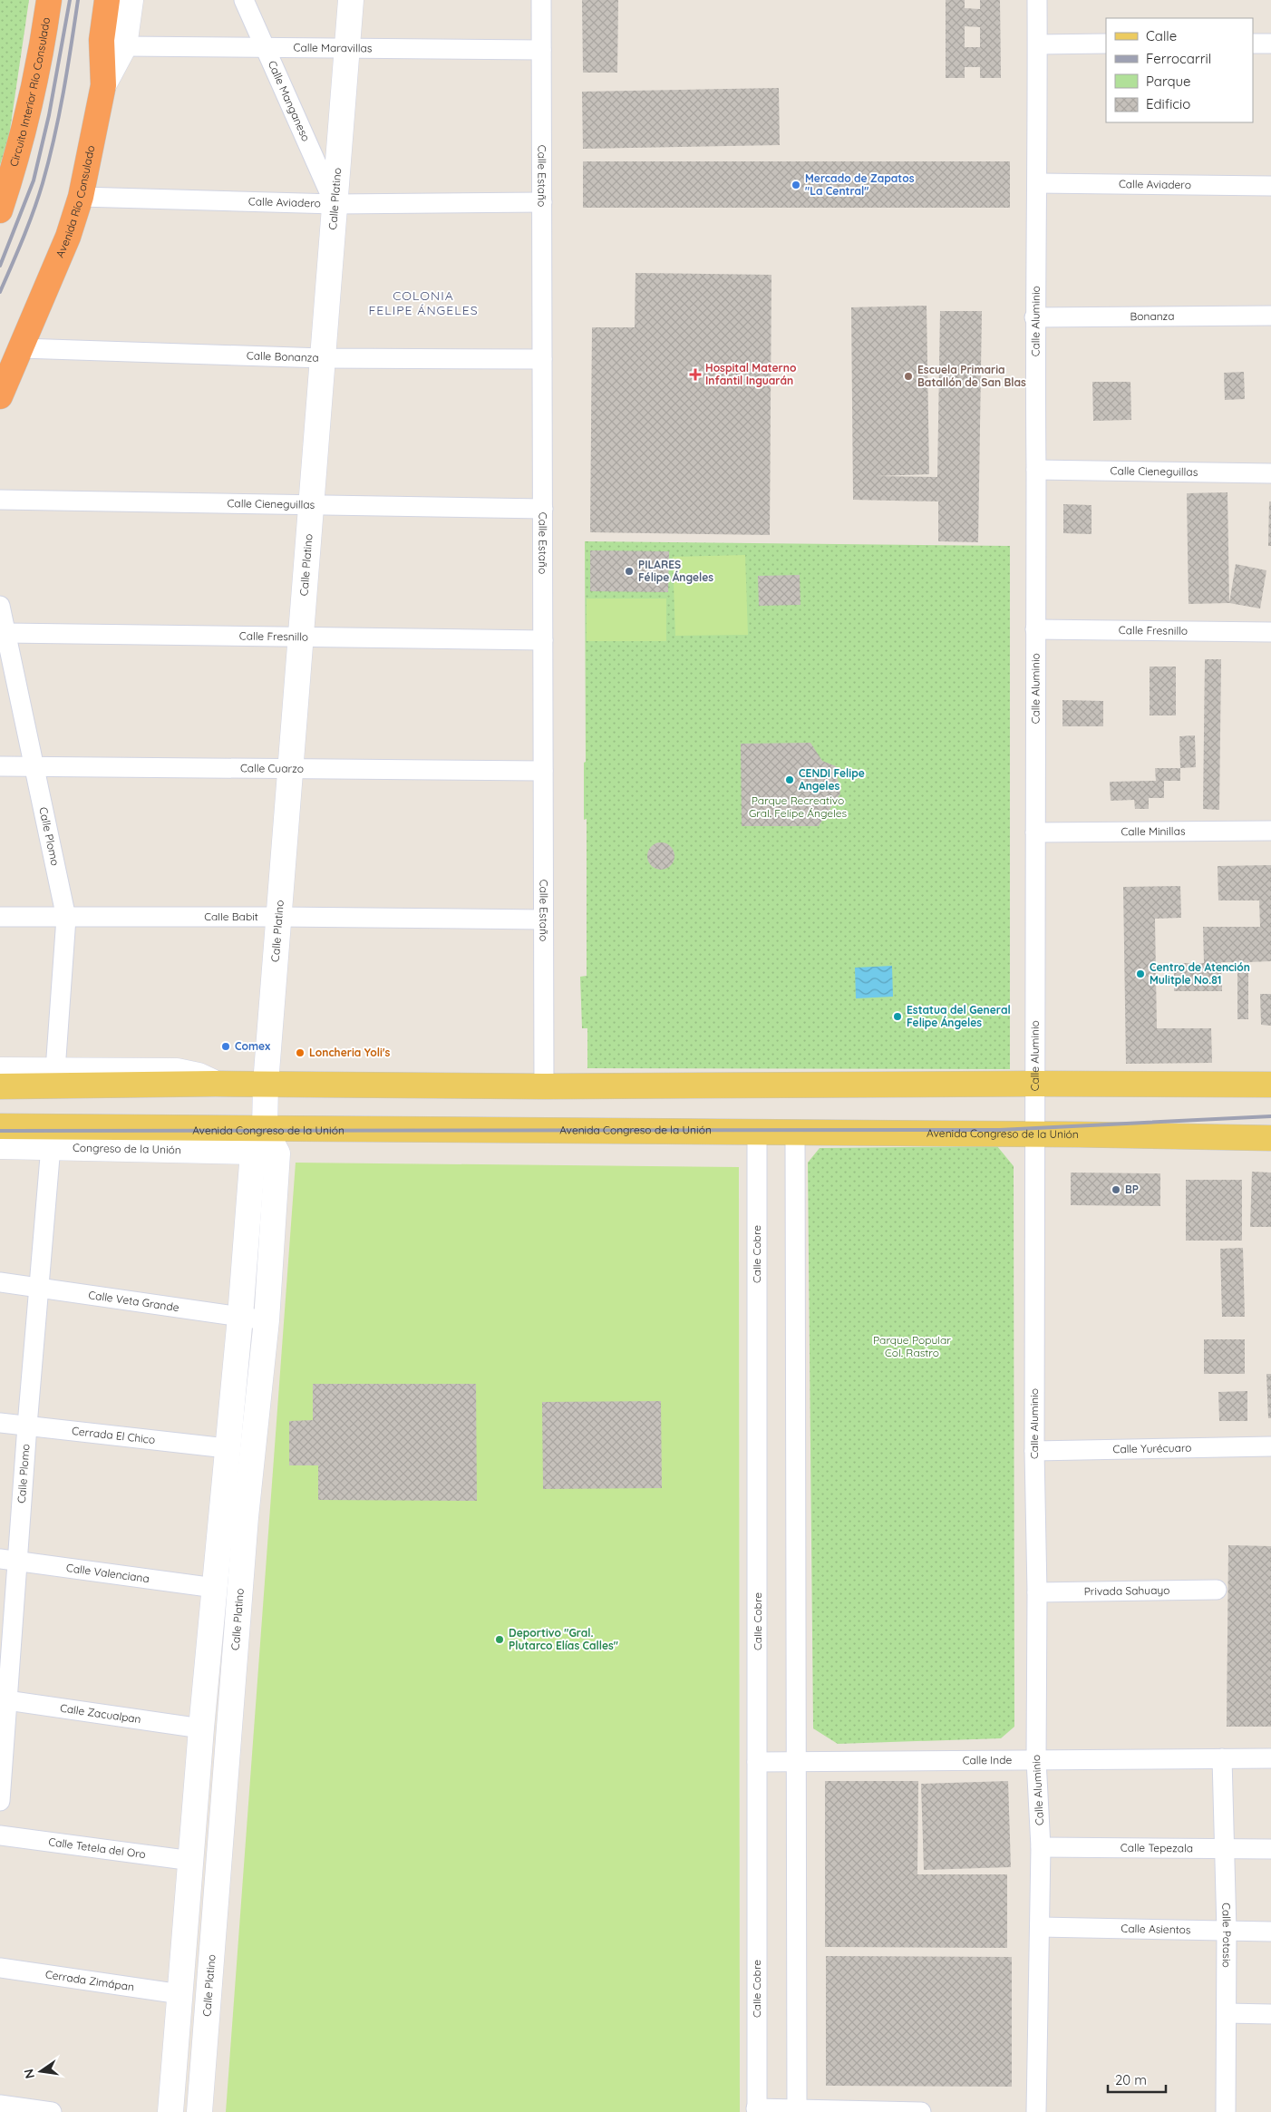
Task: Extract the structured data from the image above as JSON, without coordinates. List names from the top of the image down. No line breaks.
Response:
{"streets":{"highway":["Circuito Interior Río Consulado","Avenida Río Consulado"],"main road":["Avenida Congreso de la Unión"],"street":["Calle Maravillas","Calle Manganeso","Calle Estaño","Calle Aviadero","Calle Platino","Bonanza","Calle Aluminio","Calle Bonanza","Calle Cieneguillas","Calle Fresnillo","Calle Cuarzo","Calle Minillas","Calle Plomo","Calle Babit","Congreso de la Unión","Calle Cobre","Calle Veta Grande","Cerrada El Chico","Calle Yurécuaro","Calle Valenciana","Privada Sahuayo","Calle Zacualpan","Calle Inde","Calle Tetela del Oro","Calle Tepezala","Calle Asientos","Calle Potasio","Cerrada Zimápan"]},"crossings":[["Calle Maravillas","Calle Manganeso"],["Calle Maravillas","Calle Estaño"],["Calle Maravillas","Calle Platino"],["Calle Maravillas","Avenida Río Consulado"],["Calle Manganeso","Calle Aviadero"],["Calle Manganeso","Calle Platino"],["Calle Estaño","Calle Aviadero"],["Calle Estaño","Calle Bonanza"],["Calle Estaño","Calle Cieneguillas"],["Calle Estaño","Calle Fresnillo"],["Calle Estaño","Calle Cuarzo"],["Calle Estaño","Calle Babit"],["Calle Aviadero","Calle Platino"],["Calle Aviadero","Avenida Río Consulado"],["Calle Aviadero","Calle Aluminio"],["Calle Platino","Calle Bonanza"],["Calle Platino","Calle Cieneguillas"],["Calle Platino","Calle Fresnillo"],["Calle Platino","Calle Cuarzo"],["Calle Platino","Calle Babit"],["Calle Platino","Avenida Congreso de la Unión"],["Calle Platino","Congreso de la Unión"],["Calle Platino","Calle Veta Grande"],["Calle Platino","Cerrada El Chico"],["Calle Platino","Calle Valenciana"],["Calle Platino","Calle Zacualpan"],["Calle Platino","Calle Tetela del Oro"],["Calle Platino","Cerrada Zimápan"],["Avenida Río Consulado","Calle Bonanza"],["Bonanza","Calle Aluminio"],["Calle Aluminio","Calle Cieneguillas"],["Calle Aluminio","Calle Fresnillo"],["Calle Aluminio","Calle Minillas"],["Calle Aluminio","Avenida Congreso de la Unión"],["Calle Aluminio","Calle Yurécuaro"],["Calle Aluminio","Privada Sahuayo"],["Calle Aluminio","Calle Inde"],["Calle Aluminio","Calle Tepezala"],["Calle Aluminio","Calle Asientos"],["Calle Fresnillo","Calle Plomo"],["Calle Cuarzo","Calle Plomo"],["Calle Plomo","Calle Babit"],["Calle Plomo","Congreso de la Unión"],["Calle Plomo","Calle Veta Grande"],["Calle Plomo","Cerrada El Chico"],["Calle Plomo","Calle Valenciana"],["Calle Plomo","Calle Zacualpan"],["Avenida Congreso de la Unión","Calle Cobre"],["Calle Cobre","Calle Inde"],["Calle Inde","Calle Potasio"],["Calle Tepezala","Calle Potasio"],["Calle Asientos","Calle Potasio"]],"districts":["COLONIA FELIPE ÁNGELES"],"parks":["Parque Recreativo Gral. Felipe Ángeles","Parque Popular Col. Rastro"],"places":{"other":["Mercado de Zapatos \"La Central\"","Escuela Primaria Batallón de San Blas","PILARES Félipe Ángeles","CENDI Felipe Angeles","Centro de Atención Mulitple No.81","Estatua del General Felipe Ángeles","Comex","Loncheria Yoli's","BP","Deportivo \"Gral. Plutarco Elías Calles\""],"health":["Hospital Materno Infantil Inguarán"]},"legend":["Calle","Ferrocarril","Parque","Edificio"],"scale_bar":"20 m","north":"left"}
